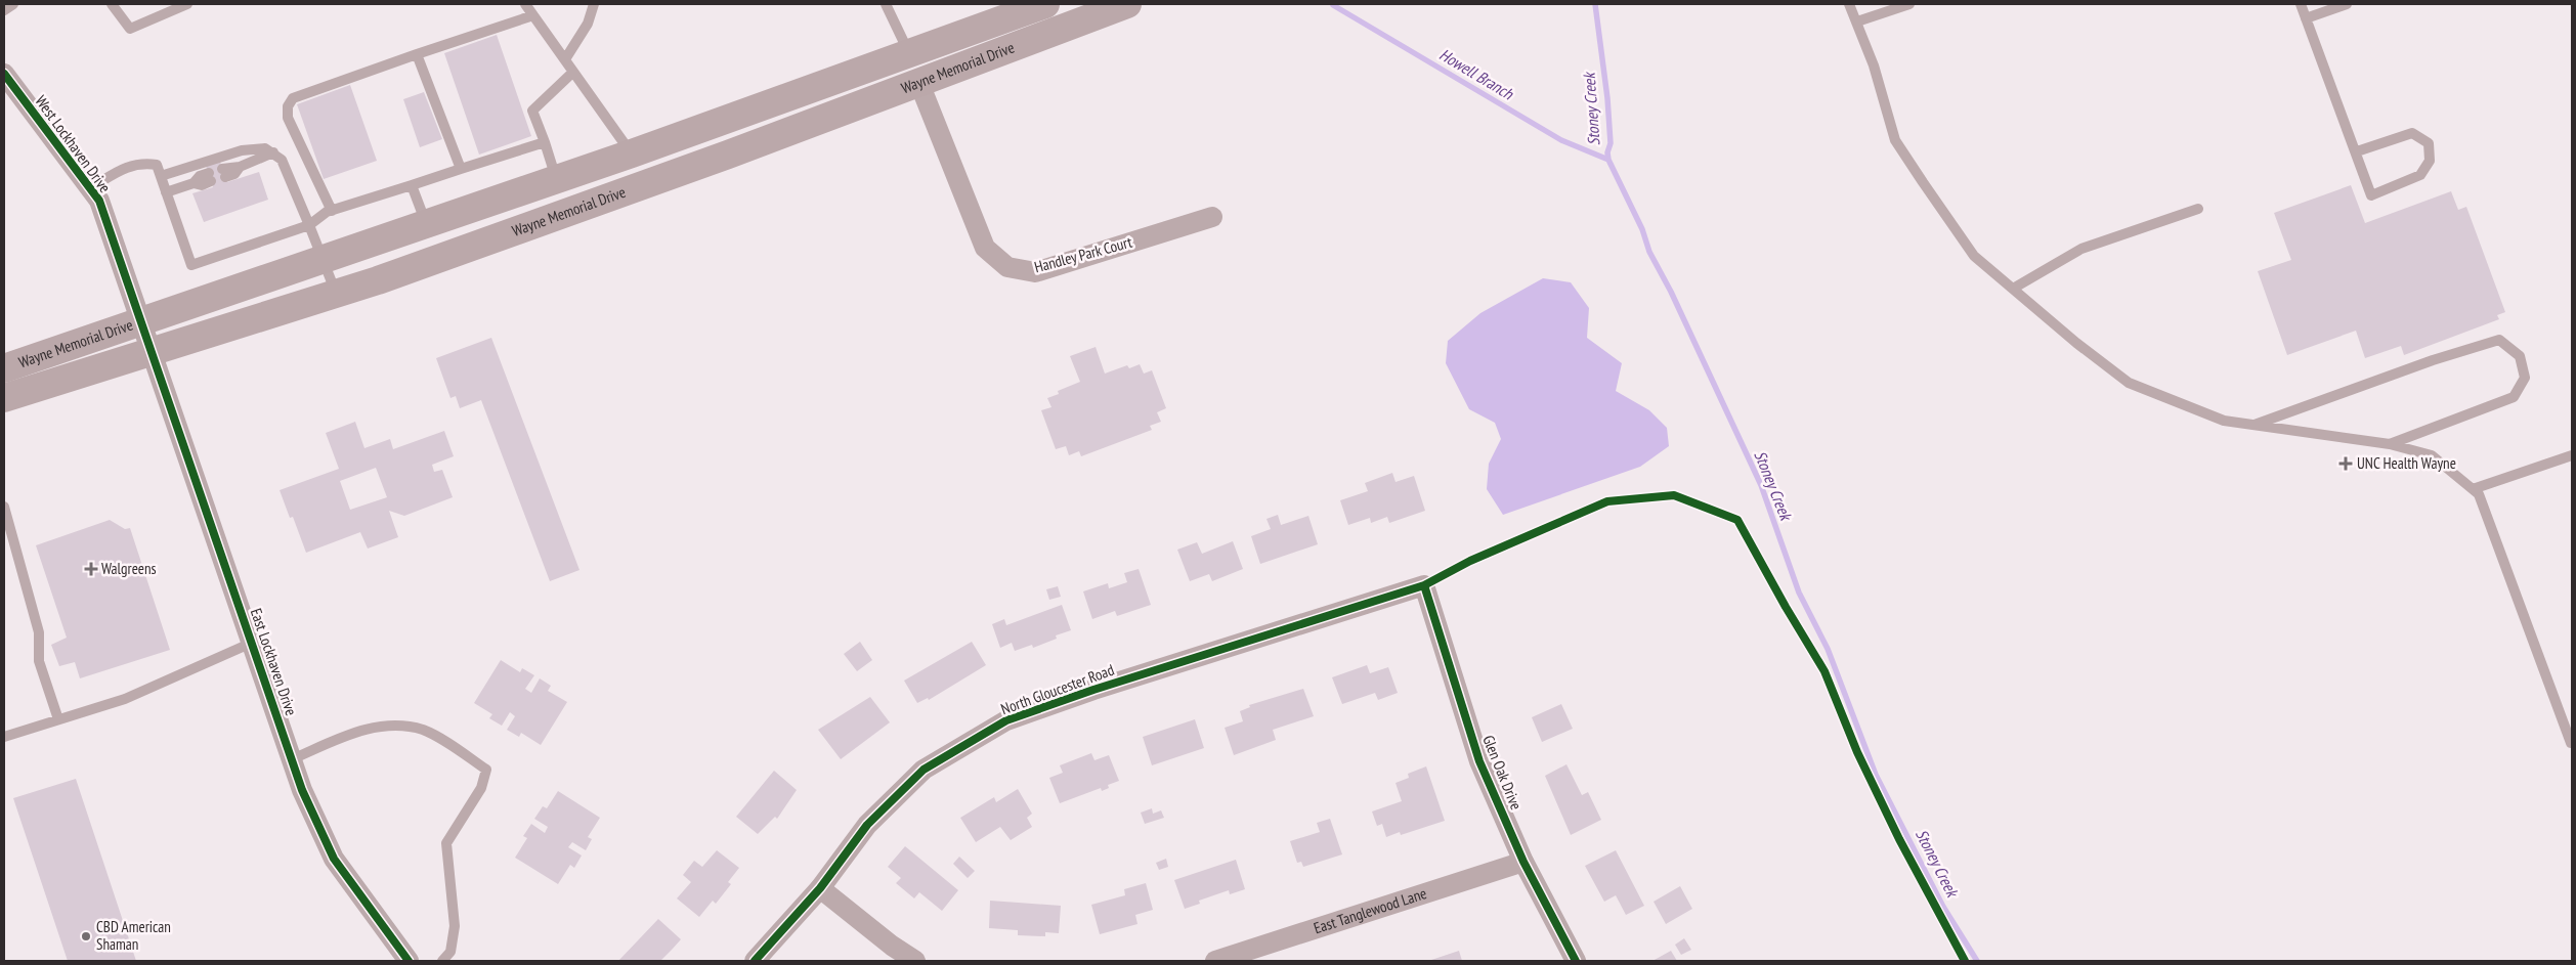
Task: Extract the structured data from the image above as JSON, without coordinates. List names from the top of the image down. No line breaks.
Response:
{"streets":{"main road":["Wayne Memorial Drive"],"street":["West Lockhaven Drive","Handley Park Court","East Lockhaven Drive","North Gloucester Road","Glen Oak Drive","East Tanglewood Lane"]},"crossings":[["Wayne Memorial Drive","West Lockhaven Drive"],["Wayne Memorial Drive","Handley Park Court"],["Wayne Memorial Drive","East Lockhaven Drive"],["West Lockhaven Drive","East Lockhaven Drive"],["North Gloucester Road","Glen Oak Drive"],["Glen Oak Drive","East Tanglewood Lane"]],"water":["Howell Branch","Stoney Creek"],"places":{"health":["UNC Health Wayne","Walgreens"],"other":["CBD American Shaman"]}}
